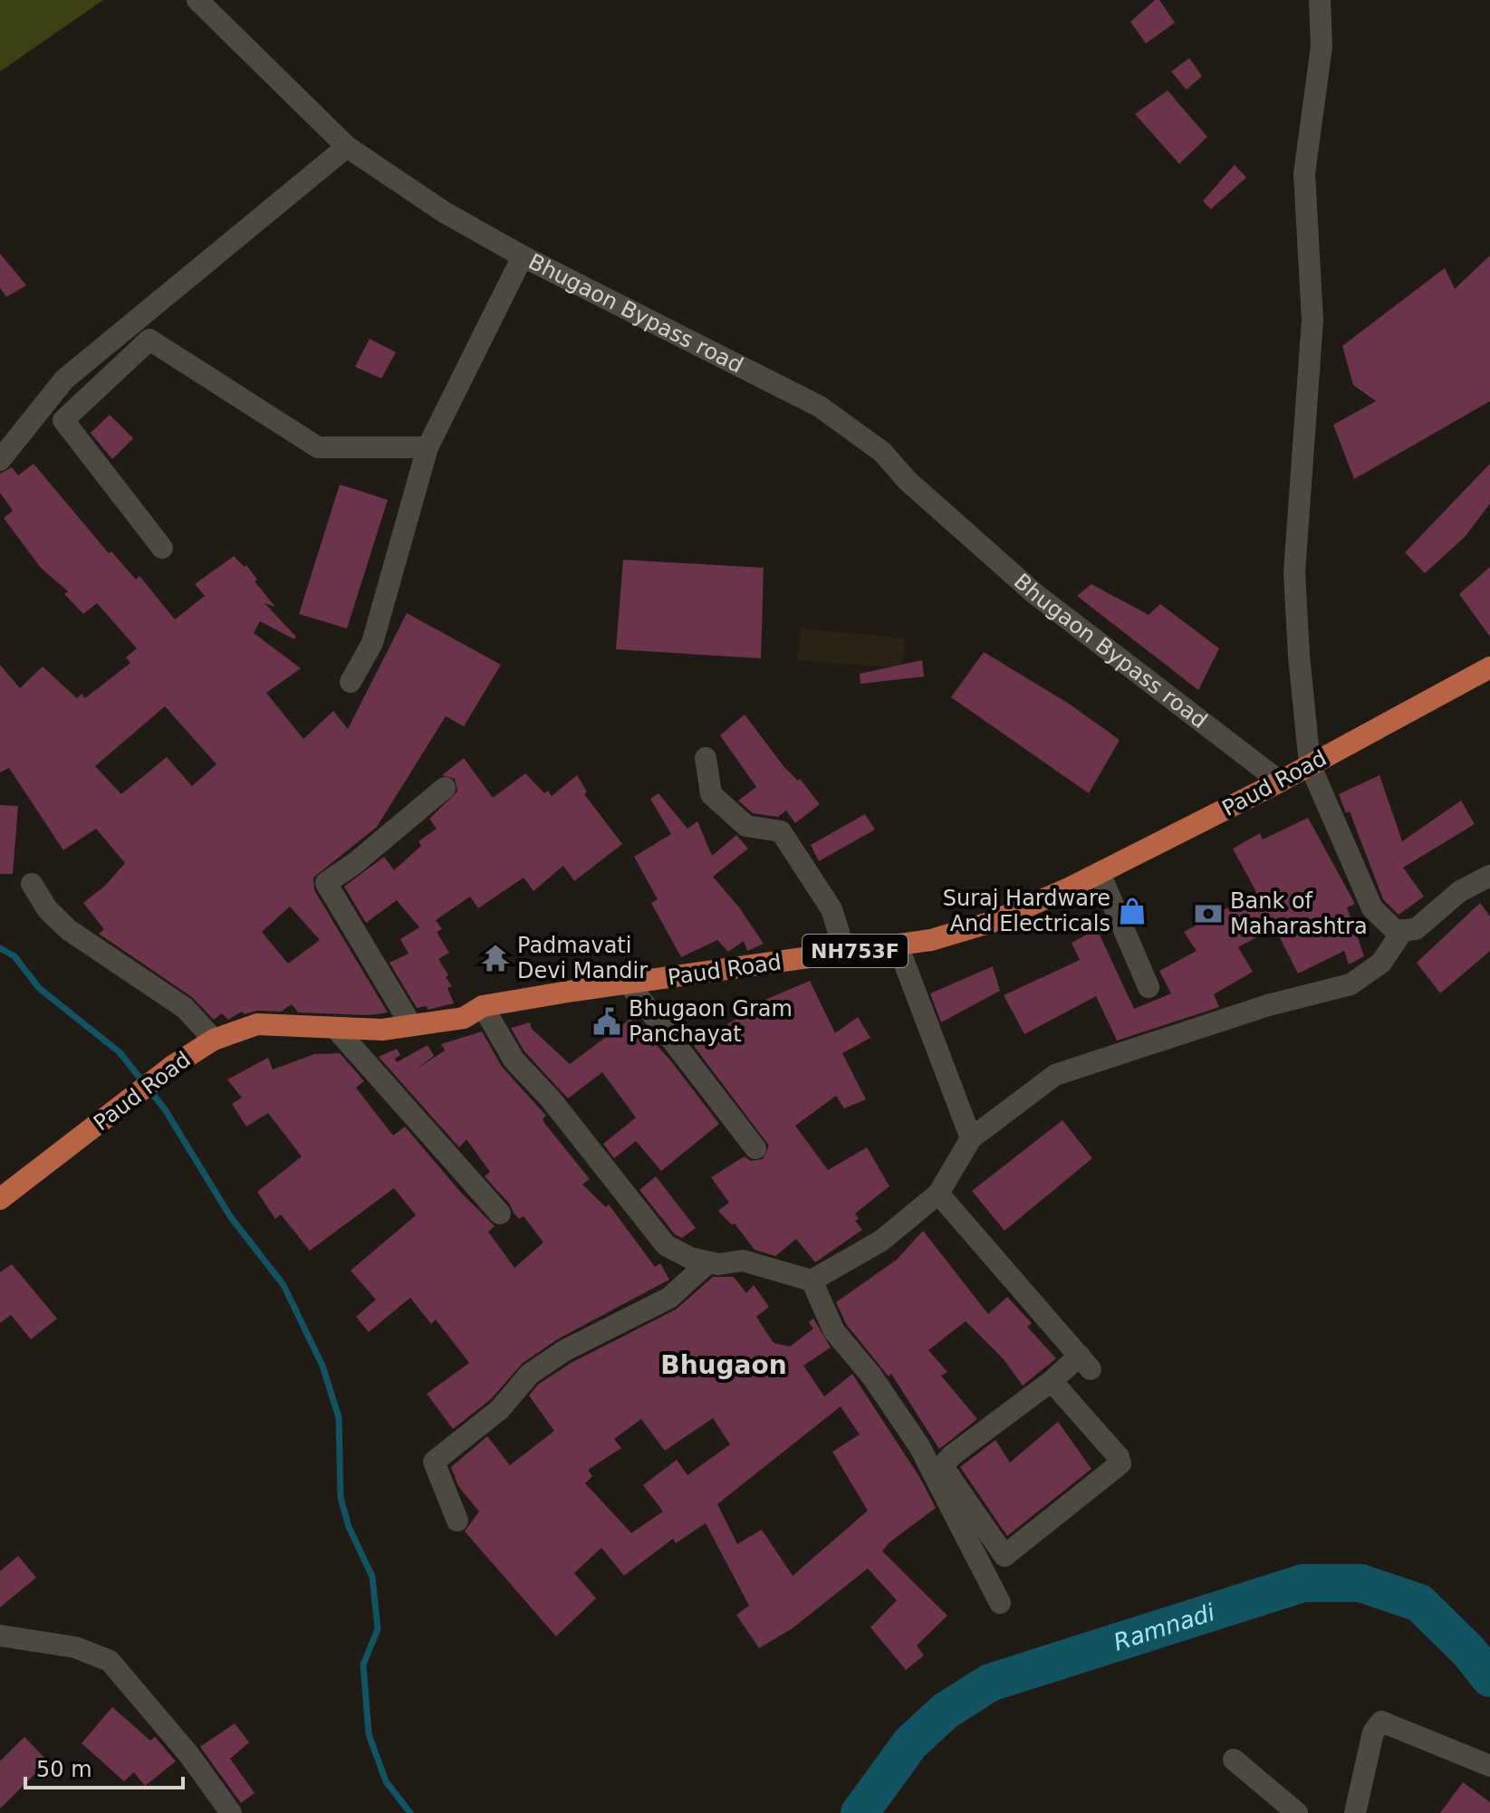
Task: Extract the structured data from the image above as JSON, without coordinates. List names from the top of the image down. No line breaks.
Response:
{"streets":{"main road":["Paud Road","NH753F"],"street":["Bhugaon Bypass road"]},"crossings":[["Bhugaon Bypass road","Paud Road"]],"districts":["Bhugaon"],"water":["Ramnadi"],"places":{"shop":["Suraj Hardware And Electricals"],"bank":["Bank of Maharashtra"],"temple":["Padmavati Devi Mandir"],"public building":["Bhugaon Gram Panchayat"]},"scale_bar":"50 m"}
